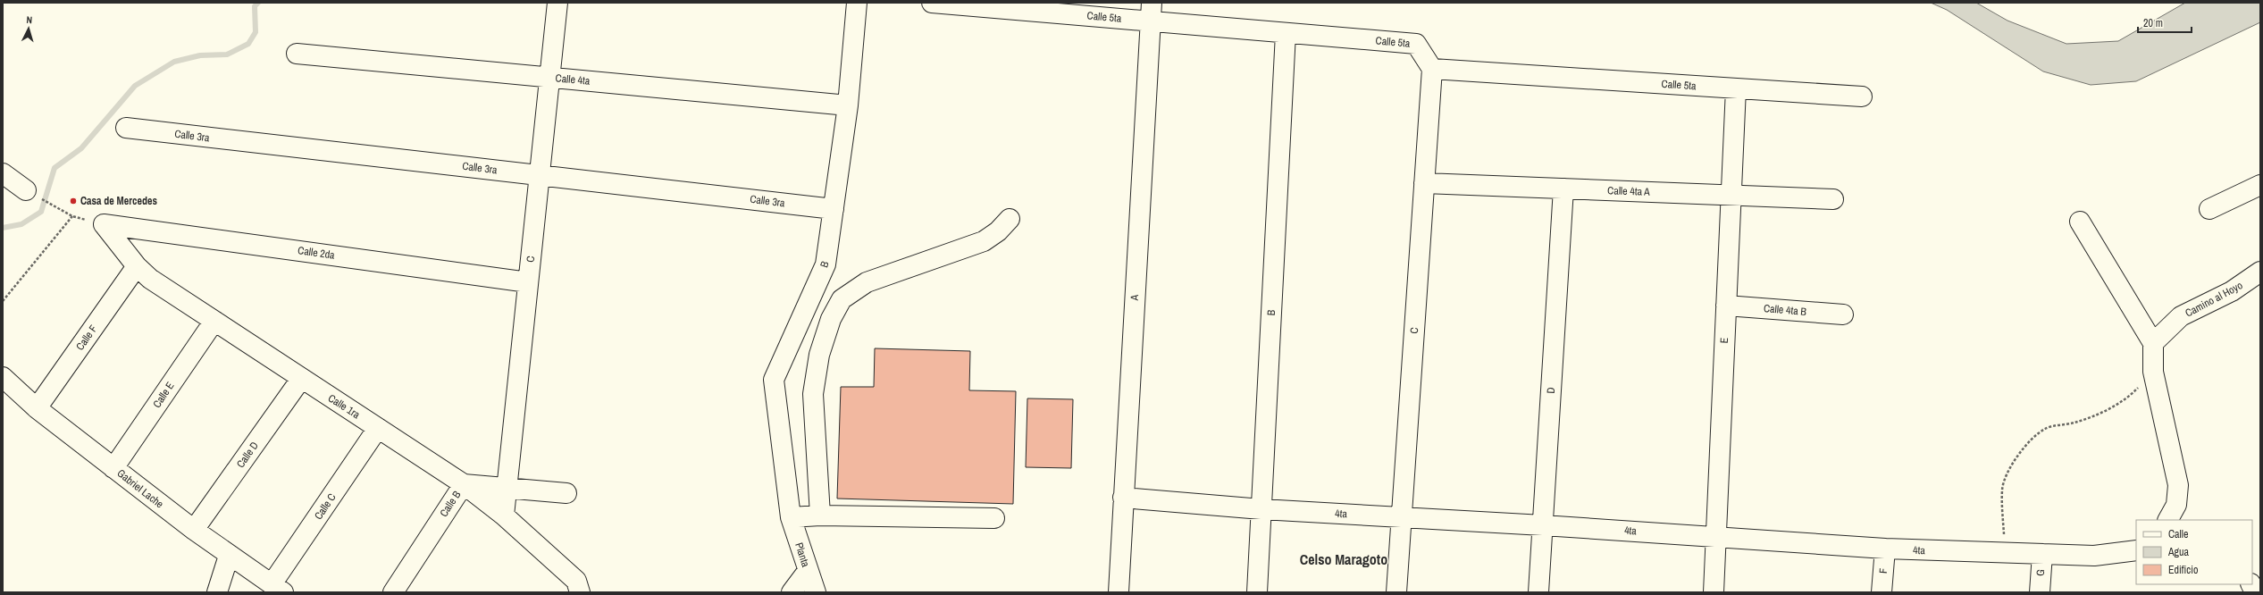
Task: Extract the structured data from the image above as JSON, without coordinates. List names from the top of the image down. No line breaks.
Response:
{"streets":{"street":["Calle 5ta","Calle 4ta","Calle 3ra","Calle 4ta A","Calle 2da","C","B","A","Camino al Hoyo","Calle 4ta B","Calle F","E","D","Calle E","Calle 1ra","Calle D","Gabriel Lache","Calle B","Calle C","4ta","Planta","F","G"]},"crossings":[["Calle 5ta","C"],["Calle 5ta","B"],["Calle 5ta","A"],["Calle 5ta","E"],["Calle 4ta","C"],["Calle 4ta","B"],["Calle 3ra","C"],["Calle 3ra","B"],["Calle 4ta A","C"],["Calle 4ta A","E"],["Calle 4ta A","D"],["Calle 2da","C"],["Calle 2da","Calle 1ra"],["C","Calle 1ra"],["C","Calle B"],["C","4ta"],["B","4ta"],["B","Planta"],["A","4ta"],["Calle 4ta B","E"],["Calle F","Calle 1ra"],["Calle F","Gabriel Lache"],["E","4ta"],["D","4ta"],["Calle E","Calle 1ra"],["Calle E","Gabriel Lache"],["Calle 1ra","Calle D"],["Calle 1ra","Calle B"],["Calle 1ra","Calle C"],["Calle D","Gabriel Lache"],["Gabriel Lache","Calle C"],["4ta","F"],["4ta","G"]],"districts":["Celso Maragoto"],"places":["Casa de Mercedes"],"legend":["Calle","Agua","Edificio"],"scale_bar":"20 m","north":"top"}
